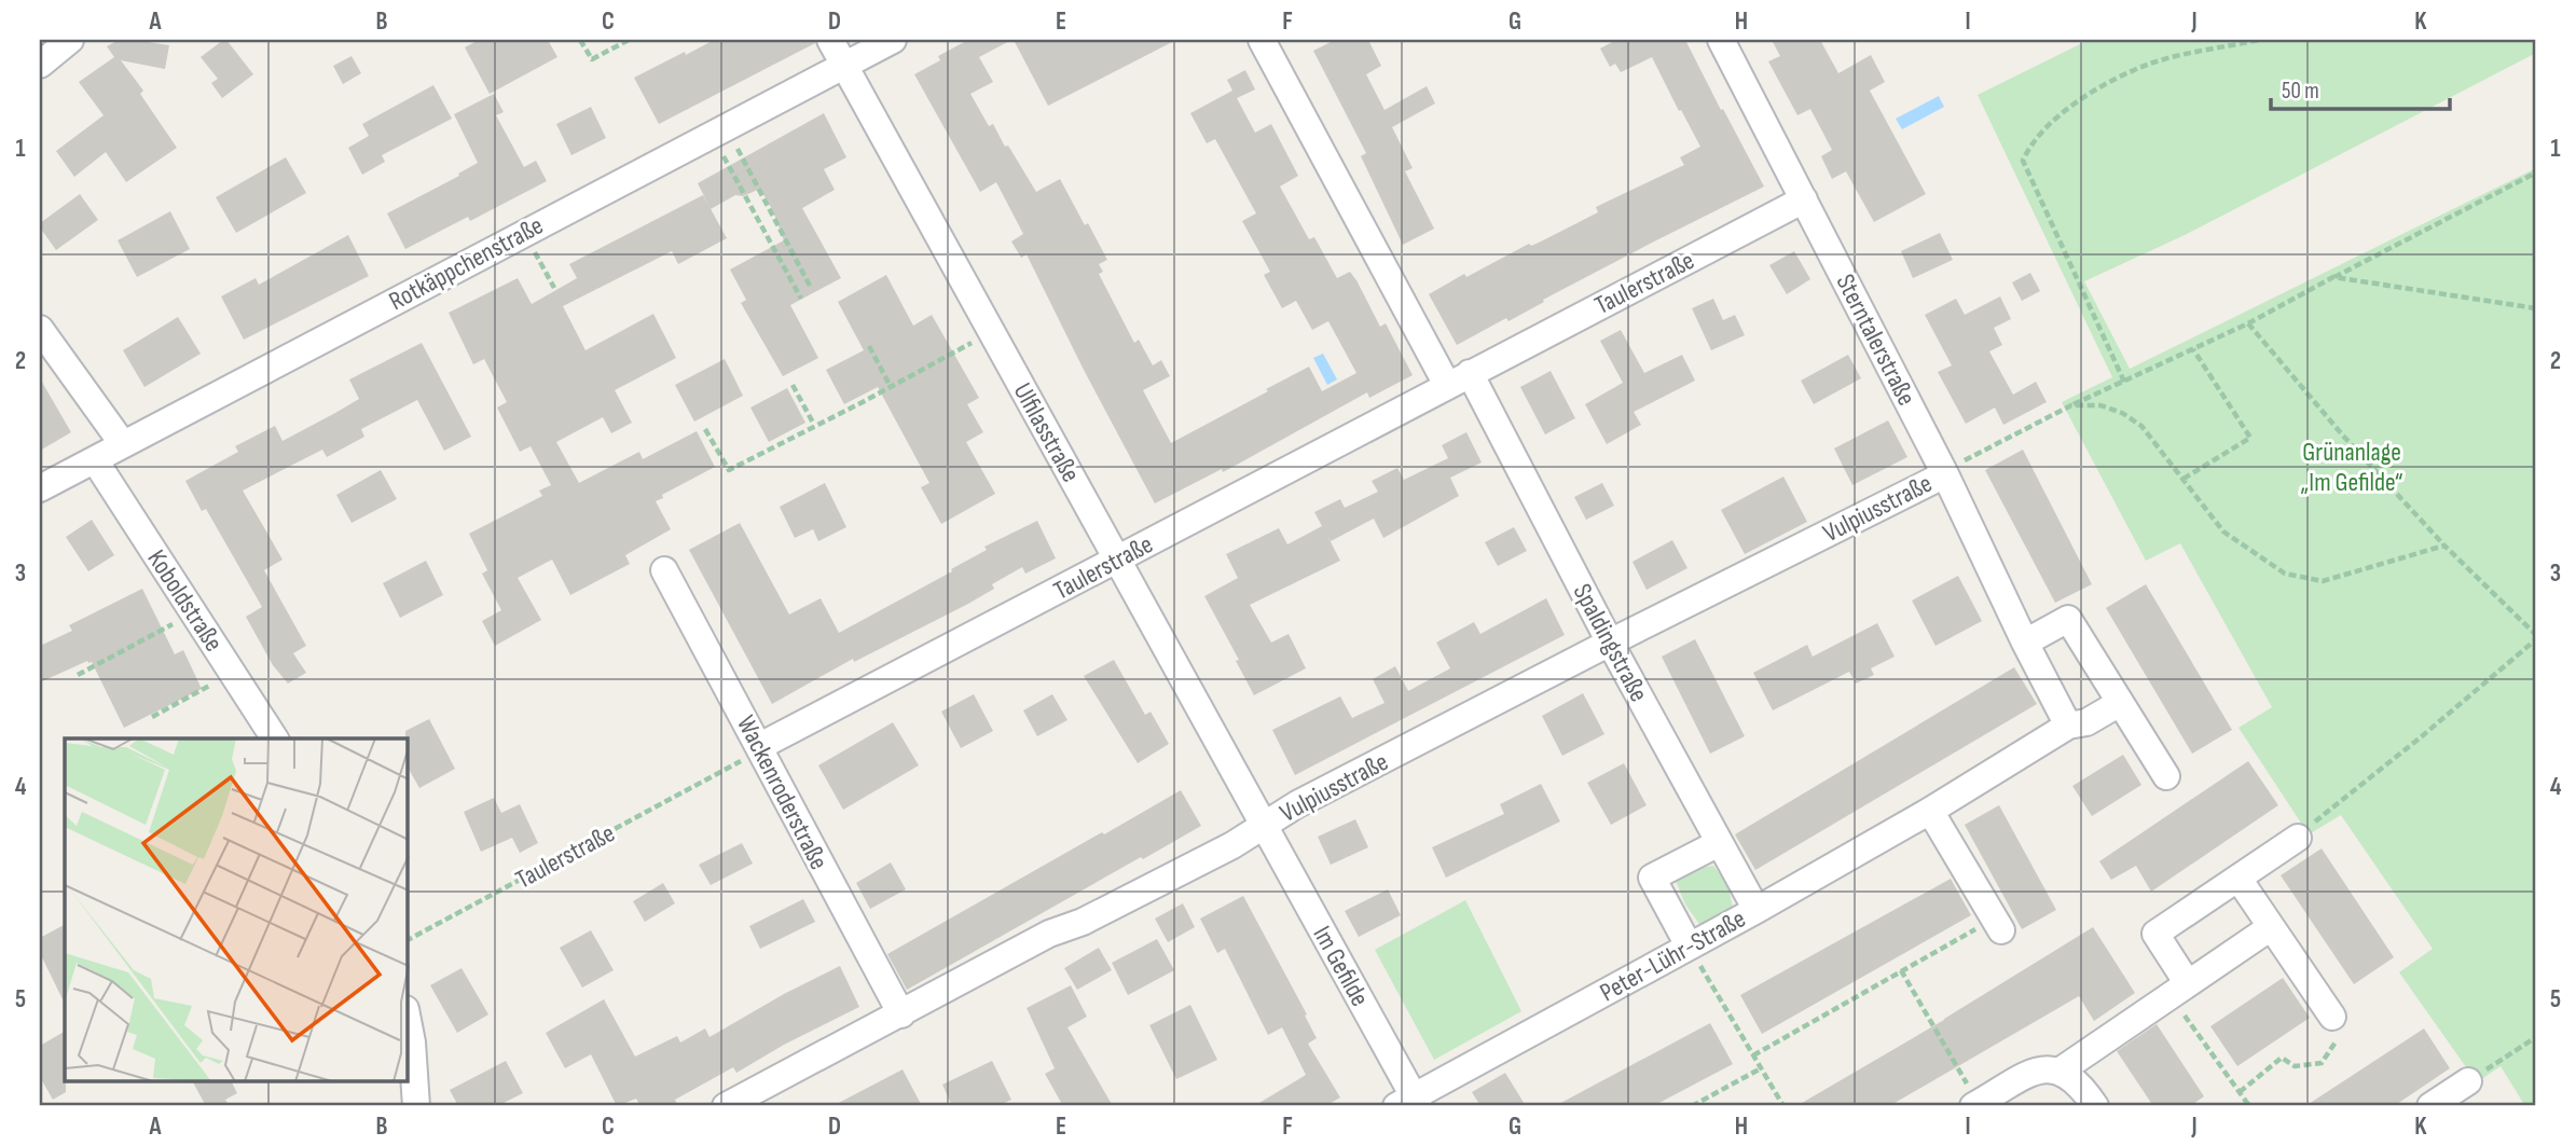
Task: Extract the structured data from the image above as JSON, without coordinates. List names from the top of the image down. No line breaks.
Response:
{"streets":{"street":["Rotkäppchenstraße","Taulerstraße","Sterntalerstraße","Ulfilasstraße","Vulpiusstraße","Koboldstraße","Spaldingstraße","Wackenroderstraße","Peter-Lühr-Straße","Im Gefilde"]},"crossings":[["Rotkäppchenstraße","Ulfilasstraße"],["Rotkäppchenstraße","Koboldstraße"],["Taulerstraße","Sterntalerstraße"],["Taulerstraße","Ulfilasstraße"],["Taulerstraße","Spaldingstraße"],["Taulerstraße","Wackenroderstraße"],["Sterntalerstraße","Vulpiusstraße"],["Sterntalerstraße","Peter-Lühr-Straße"],["Ulfilasstraße","Vulpiusstraße"],["Ulfilasstraße","Im Gefilde"],["Vulpiusstraße","Spaldingstraße"],["Vulpiusstraße","Wackenroderstraße"],["Vulpiusstraße","Im Gefilde"],["Spaldingstraße","Peter-Lühr-Straße"],["Peter-Lühr-Straße","Im Gefilde"]],"parks":["Grünanlage „Im Gefilde“"],"scale_bar":"50 m","grid":{"columns":["A","B","C","D","E","F","G","H","I","J","K"],"rows":["1","2","3","4","5"]}}
